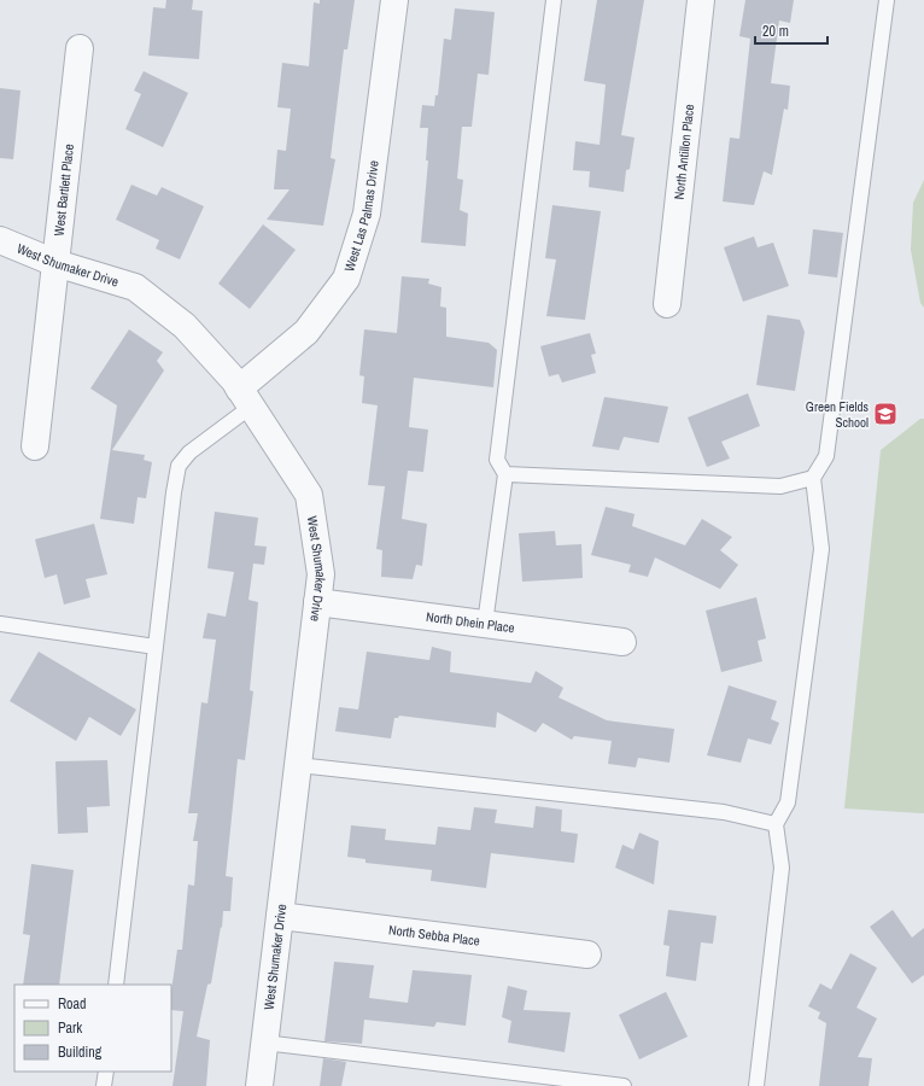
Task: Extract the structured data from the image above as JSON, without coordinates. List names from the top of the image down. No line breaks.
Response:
{"streets":{"street":["North Antillon Place","West Bartlett Place","West Las Palmas Drive","West Shumaker Drive","North Dhein Place","North Sebba Place"]},"crossings":[["West Bartlett Place","West Shumaker Drive"],["West Las Palmas Drive","West Shumaker Drive"],["West Shumaker Drive","North Dhein Place"],["West Shumaker Drive","North Sebba Place"]],"places":{"school or university":["Green Fields School"]},"legend":["Road","Park","Building"],"scale_bar":"20 m"}
